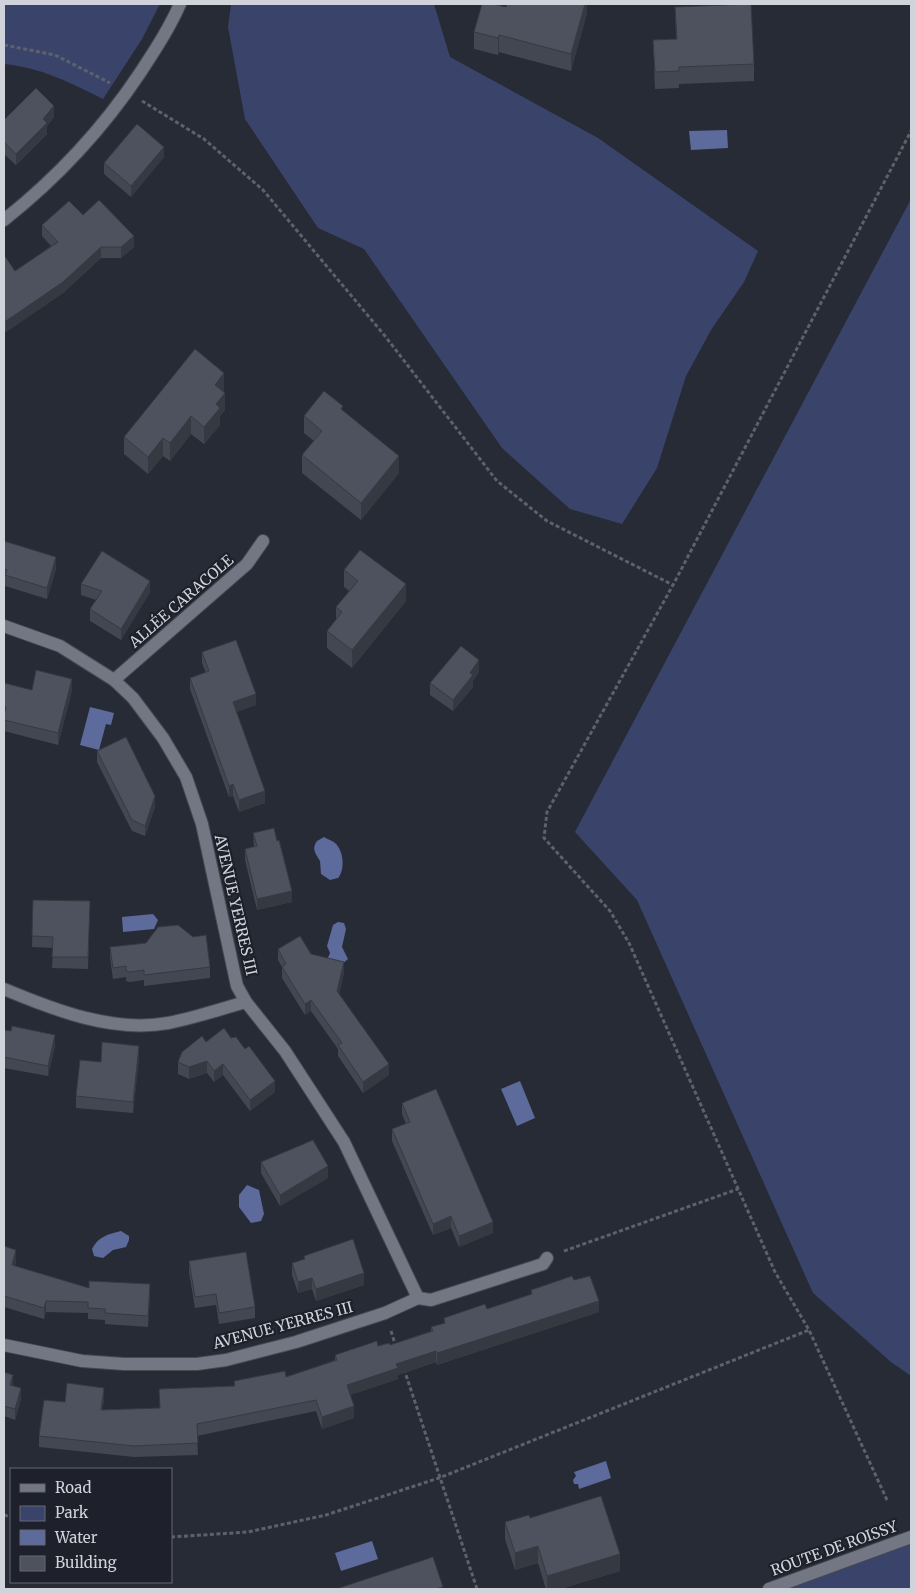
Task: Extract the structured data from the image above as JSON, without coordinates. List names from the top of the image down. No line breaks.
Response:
{"streets":{"street":["ALLÉE CARACOLE","AVENUE YERRES III","ROUTE DE ROISSY"]},"crossings":[["ALLÉE CARACOLE","AVENUE YERRES III"]],"legend":["Road","Park","Water","Building"]}
